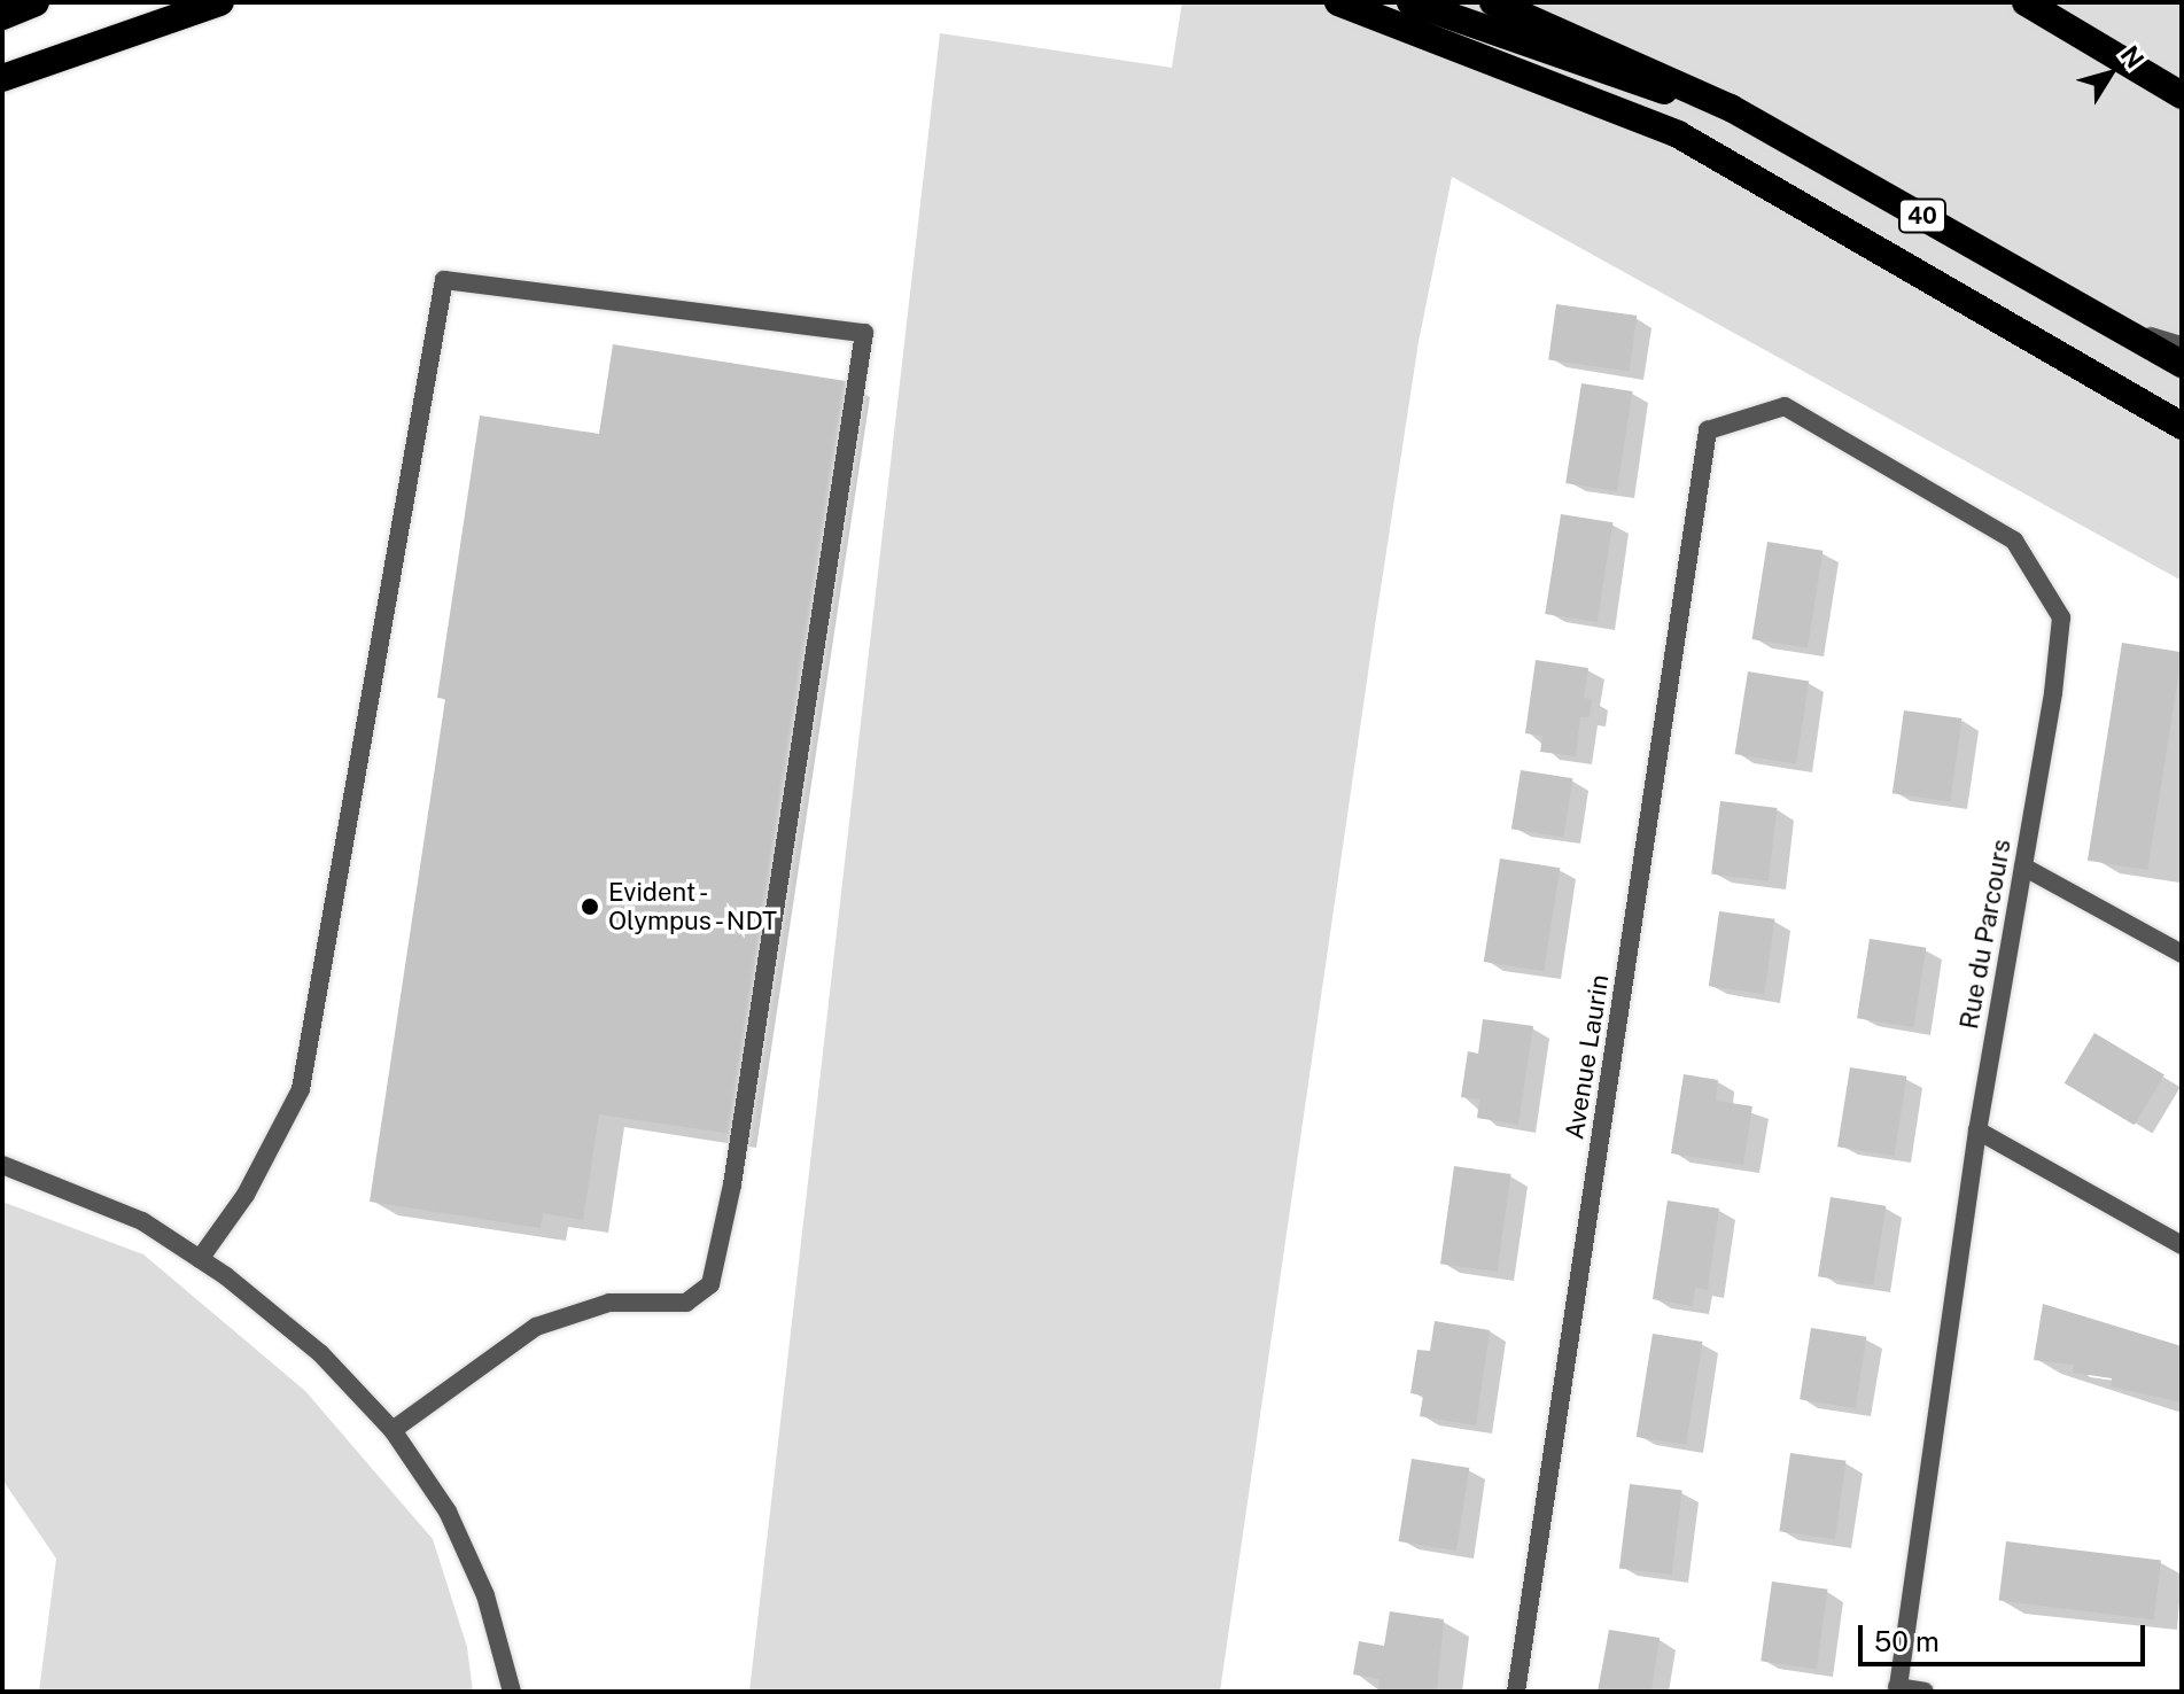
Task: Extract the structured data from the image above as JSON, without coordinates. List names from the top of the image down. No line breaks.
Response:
{"streets":{"highway":["40"],"street":["Rue du Parcours","Avenue Laurin"]},"crossings":[["Rue du Parcours","Avenue Laurin"]],"places":["Evident - Olympus - NDT"],"scale_bar":"50 m","north":"top right"}
